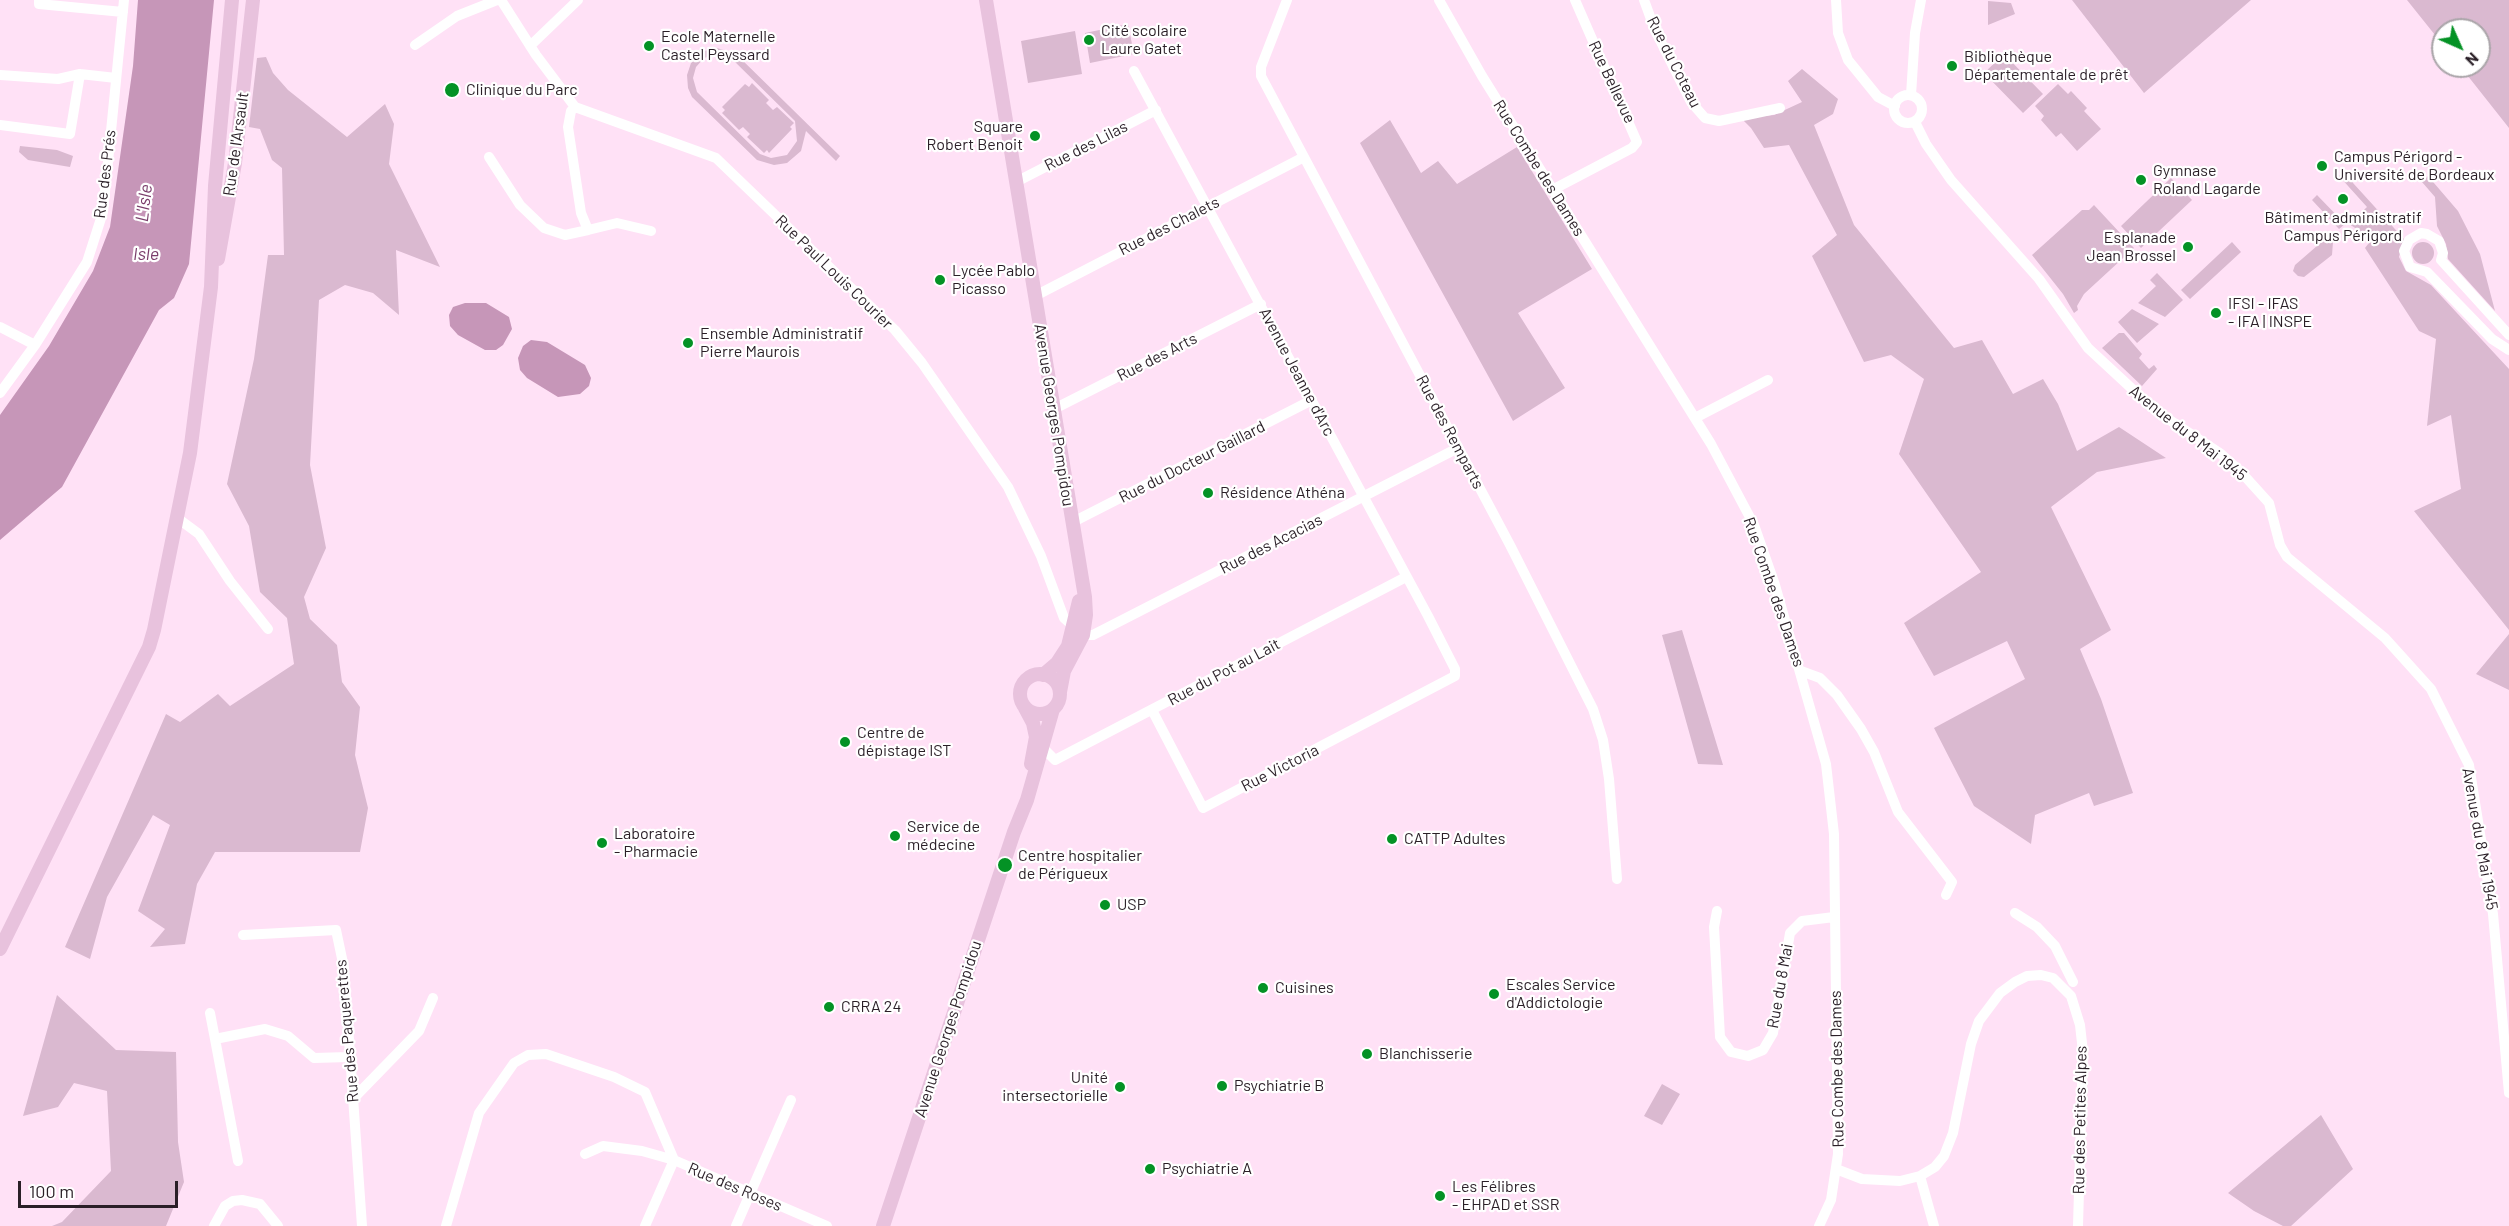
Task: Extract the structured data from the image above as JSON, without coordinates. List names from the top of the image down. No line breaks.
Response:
{"streets":{"main road":["Rue de l'Arsault","Avenue Georges Pompidou"],"street":["Rue du Coteau","Rue Bellevue","Rue des Lilas","Rue Combe des Dames","Rue des Prés","Rue des Chalets","Rue Paul Louis Courier","Rue des Arts","Avenue Jeanne d'Arc","Rue des Remparts","Avenue du 8 Mai 1945","Rue du Docteur Gaillard","Rue des Acacias","Rue du Pot au Lait","Rue Victoria","Rue du 8 Mai","Rue des Paquerettes","Rue des Petites Alpes","Rue des Roses"]},"crossings":[["Rue Bellevue","Rue Combe des Dames"],["Rue des Lilas","Avenue Jeanne d'Arc"],["Rue des Lilas","Avenue Georges Pompidou"],["Rue Combe des Dames","Rue du 8 Mai"],["Rue Combe des Dames","Rue des Petites Alpes"],["Rue des Chalets","Avenue Jeanne d'Arc"],["Rue des Chalets","Avenue Georges Pompidou"],["Rue des Chalets","Rue des Remparts"],["Rue Paul Louis Courier","Avenue Georges Pompidou"],["Rue Paul Louis Courier","Rue des Acacias"],["Rue des Arts","Avenue Jeanne d'Arc"],["Rue des Arts","Avenue Georges Pompidou"],["Avenue Jeanne d'Arc","Rue du Docteur Gaillard"],["Avenue Jeanne d'Arc","Rue des Acacias"],["Avenue Jeanne d'Arc","Rue du Pot au Lait"],["Avenue Jeanne d'Arc","Rue Victoria"],["Avenue Georges Pompidou","Rue du Docteur Gaillard"],["Avenue Georges Pompidou","Rue des Acacias"],["Avenue Georges Pompidou","Rue du Pot au Lait"],["Rue des Remparts","Rue des Acacias"],["Rue du Pot au Lait","Rue Victoria"]],"water":["L'Isle","Isle"],"places":["Cité scolaire Laure Gatet","Ecole Maternelle Castel Peyssard","Bibliothèque Départementale de prêt","Clinique du Parc","Square Robert Benoit","Campus Périgord - Université de Bordeaux","Gymnase Roland Lagarde","Bâtiment administratif Campus Périgord","Esplanade Jean Brossel","Lycée Pablo Picasso","IFSI - IFAS - IFA | INSPE","Ensemble Administratif Pierre Maurois","Résidence Athéna","Centre de dépistage IST","Service de médecine","CATTP Adultes","Laboratoire - Pharmacie","Centre hospitalier de Périgueux","USP","Cuisines","Escales Service d'Addictologie","CRRA 24","Blanchisserie","Psychiatrie B","Unité intersectorielle","Psychiatrie A","Les Félibres - EHPAD et SSR"],"scale_bar":"100 m","north":"bottom right"}
